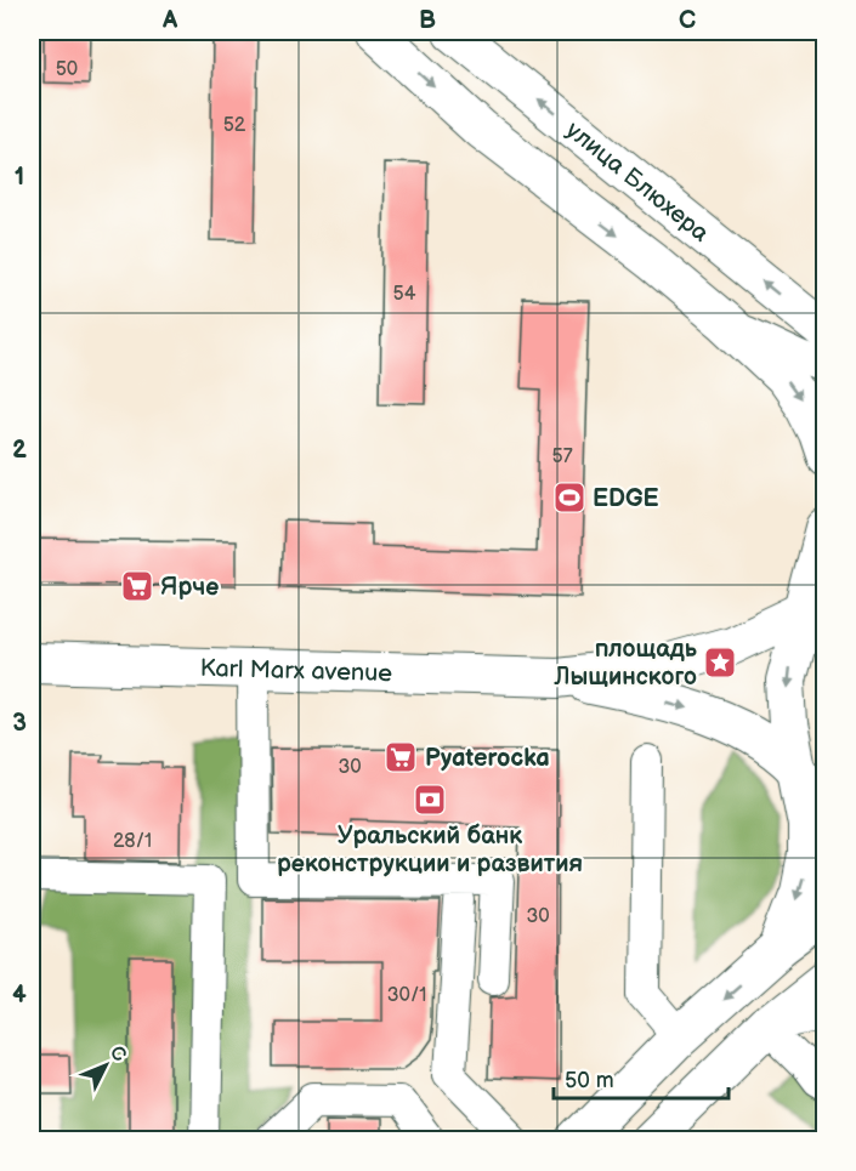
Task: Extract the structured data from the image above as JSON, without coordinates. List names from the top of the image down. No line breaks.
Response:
{"streets":{"main road":["улица Блюхера","Karl Marx avenue"]},"places":{"sports":["EDGE"],"supermarket":["Ярче","Pyaterocka"],"place":["площадь Лыщинского"],"bank":["Уральский банк реконструкции и развития"]},"house_numbers":["50","52","54","57","30","28/1","30","30/1"],"scale_bar":"50 m","north":"top right","grid":{"columns":["A","B","C"],"rows":["1","2","3","4"]}}
